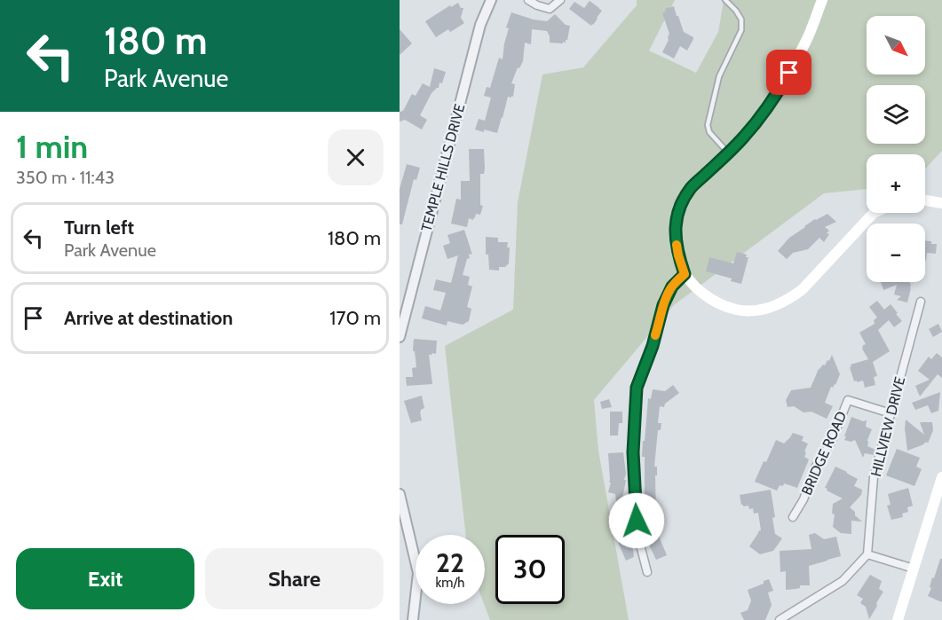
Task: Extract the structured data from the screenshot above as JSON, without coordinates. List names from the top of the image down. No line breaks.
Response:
{"streets":{"street":["TEMPLE HILLS DRIVE","HILLVIEW DRIVE","BRIDGE ROAD"]},"crossings":[["HILLVIEW DRIVE","BRIDGE ROAD"]],"north":"bottom right","page":{"turn":["180 m","Park Avenue"],"map_buttons":["+","−"],"heading":["1 min","350 m · 11:43"],"list":[{"name":"Turn left","note":"Park Avenue","value":"180 m"},{"name":"Arrive at destination","value":"170 m"}],"speed":"22 km/h","limit":"30","buttons":["Exit","Share"]}}
